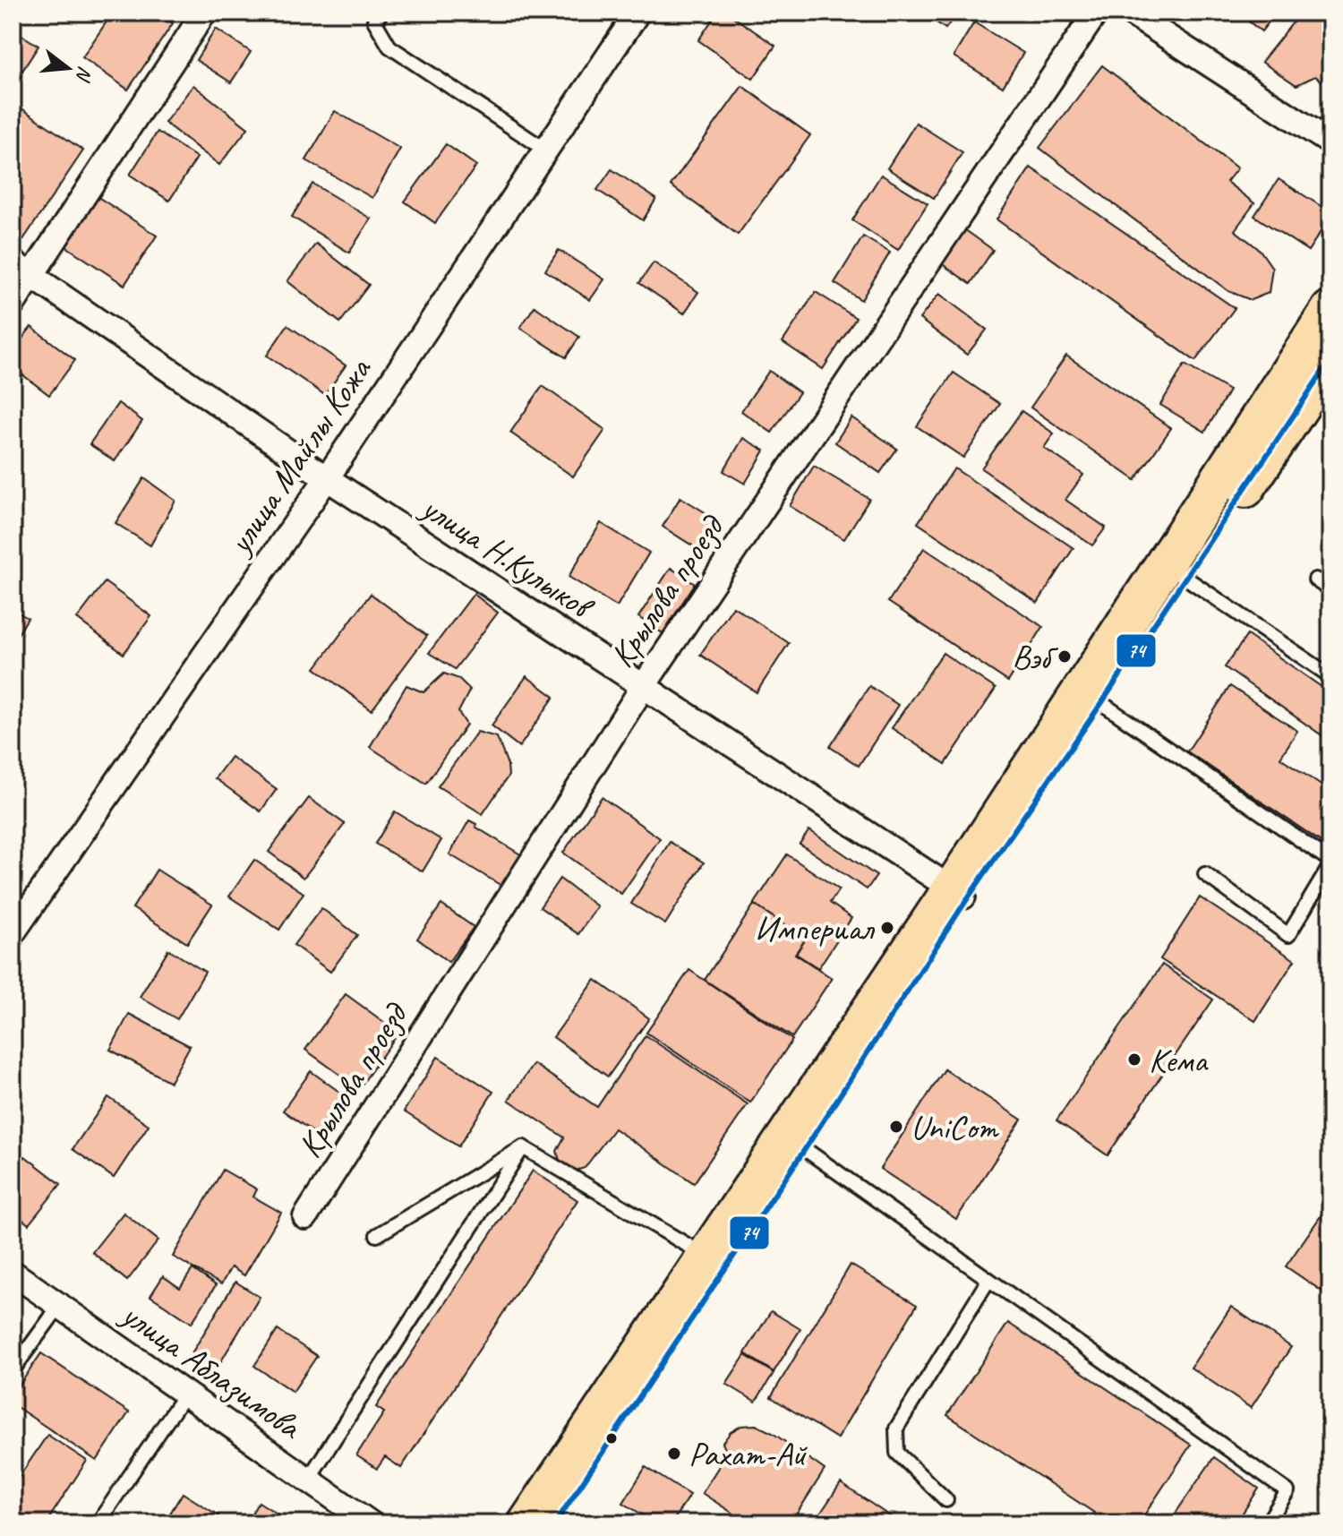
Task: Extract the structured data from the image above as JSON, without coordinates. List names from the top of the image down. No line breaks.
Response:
{"streets":{"street":["улица Майлы Кожа","улица Н.Кулыков","Крылова проезд","улица Аблазимова"]},"crossings":[["улица Майлы Кожа","улица Н.Кулыков"],["улица Н.Кулыков","Крылова проезд"]],"places":["Вэб","Империал","Кема","UniCom","Рахат-Ай"],"lines":["transit line 74"],"north":"right"}
